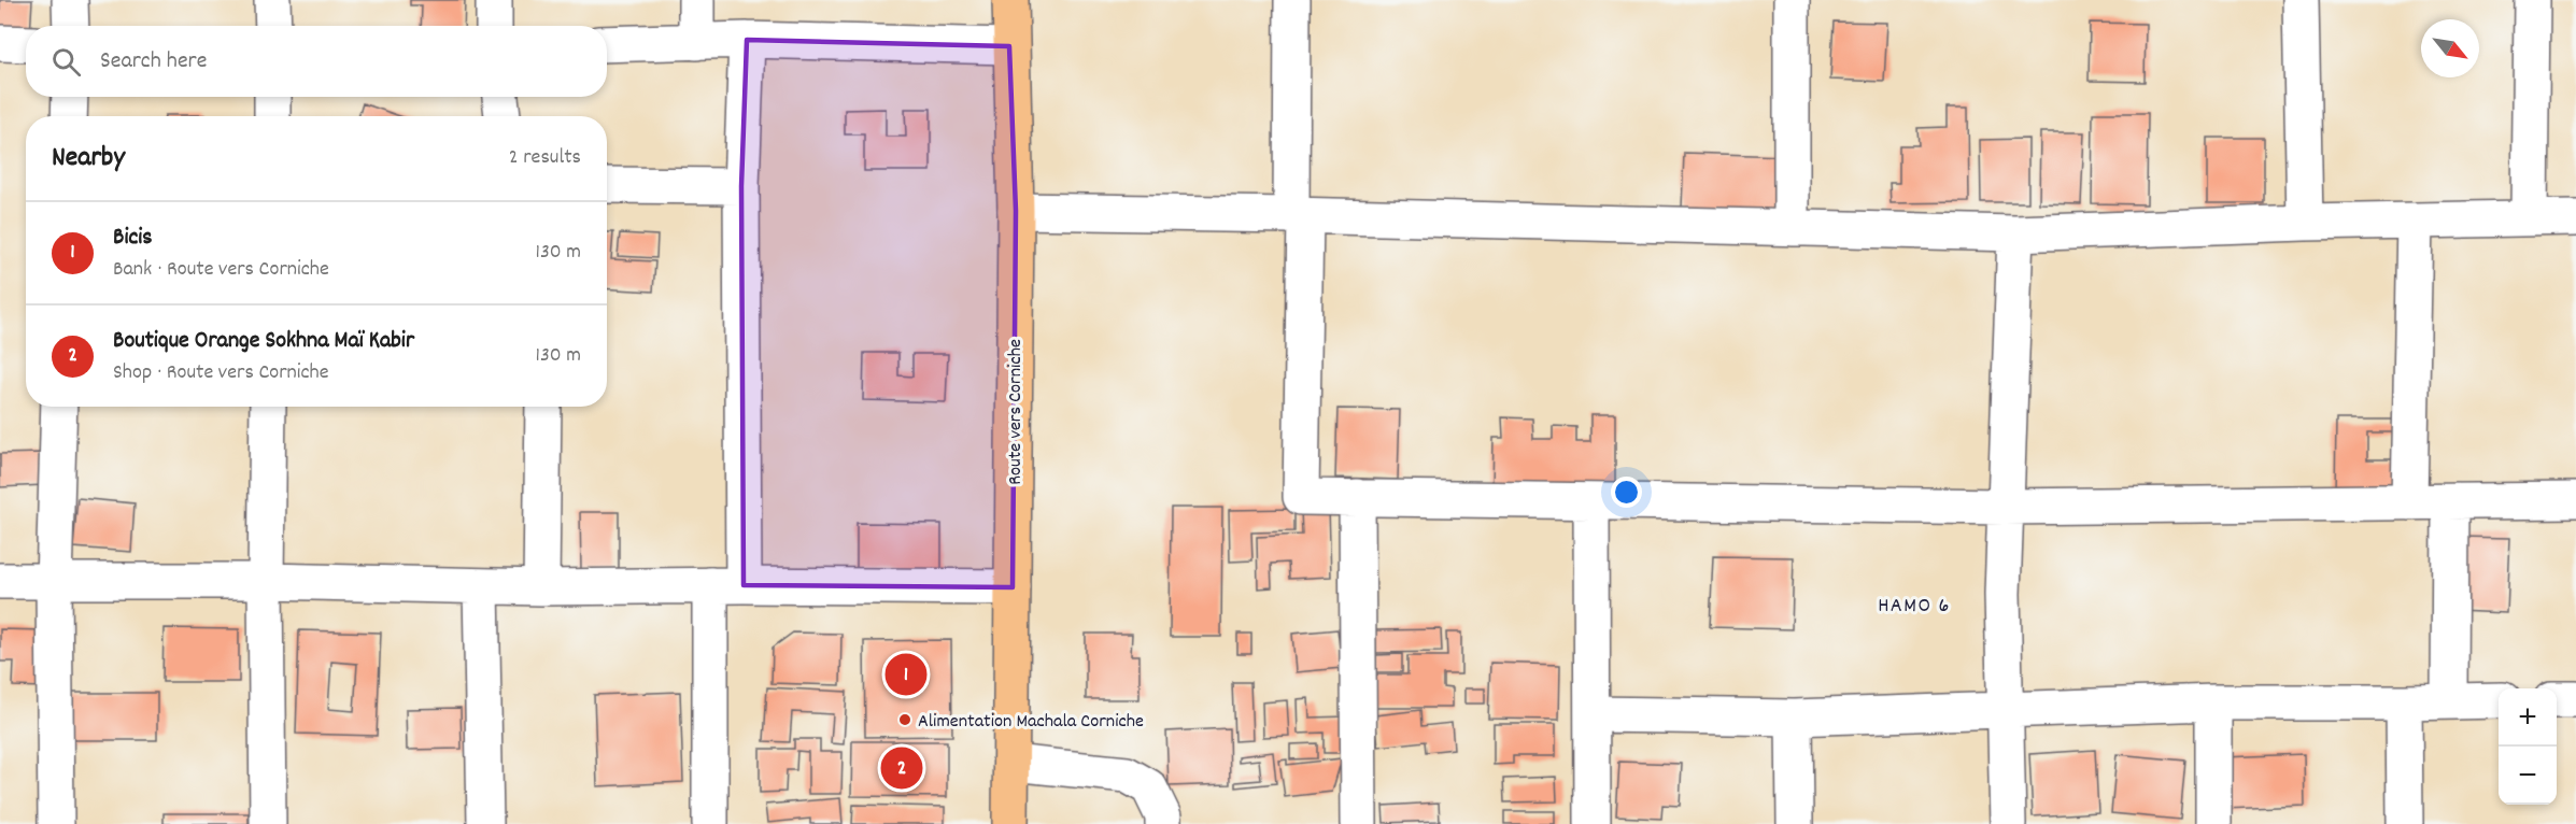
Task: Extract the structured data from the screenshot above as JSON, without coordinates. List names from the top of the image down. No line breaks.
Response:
{"streets":{"main road":["Route vers Corniche"]},"districts":["HAMO 6"],"places":["Alimentation Machala Corniche"],"north":"bottom right","page":{"search":"Search here","heading":["Nearby","2 results"],"list":[{"mark":"1","name":"Bicis","note":"Bank · Route vers Corniche","value":"130 m"},{"mark":"2","name":"Boutique Orange Sokhna Maï Kabir","note":"Shop · Route vers Corniche","value":"130 m"}],"pins":["1","2"],"map_buttons":["+","−"]}}
